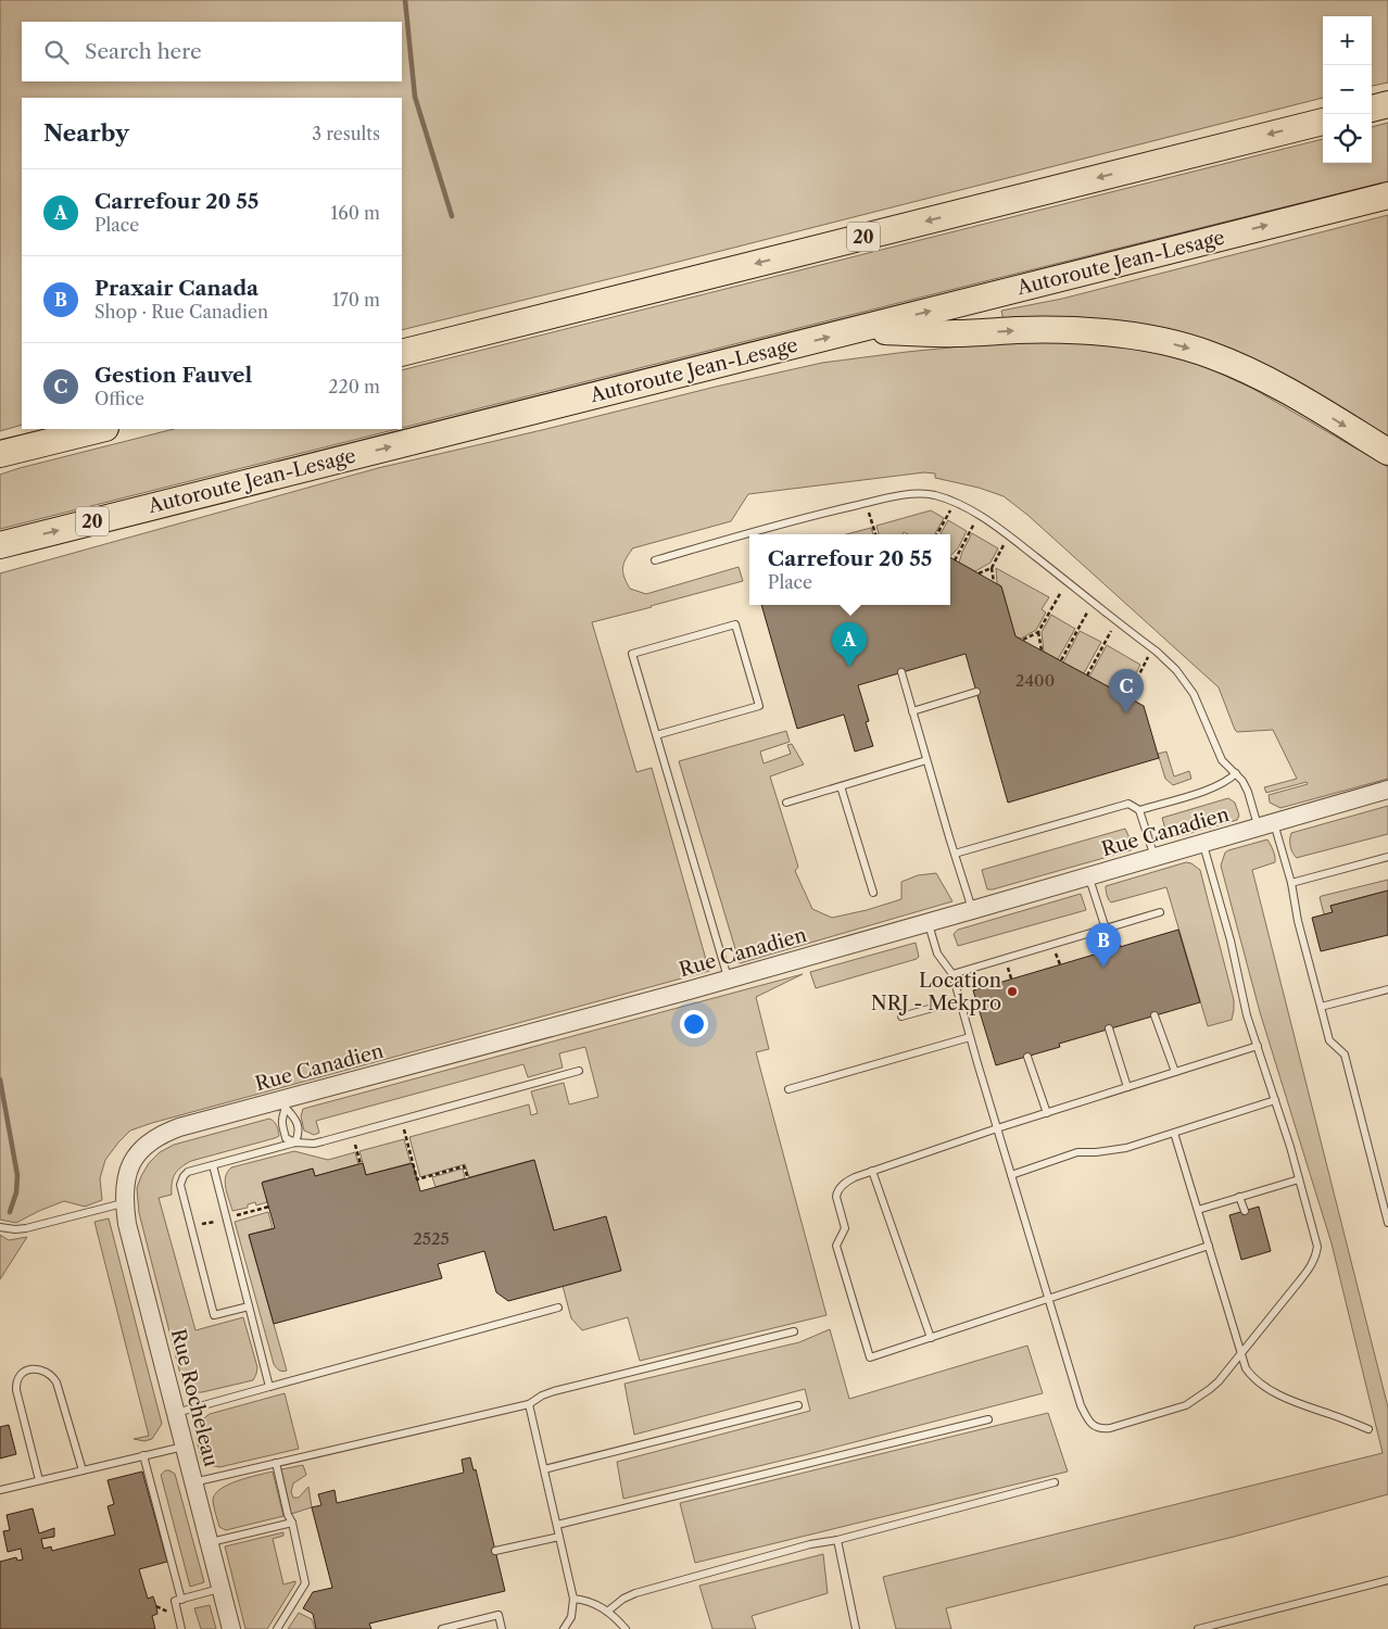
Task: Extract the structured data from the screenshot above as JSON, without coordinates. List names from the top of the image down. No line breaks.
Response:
{"streets":{"highway":["20","Autoroute Jean-Lesage"],"street":["Rue Canadien","Rue Rocheleau"]},"crossings":[["Rue Canadien","Rue Rocheleau"]],"places":["Location NRJ - Mekpro"],"house_numbers":["2400","2525"],"page":{"map_buttons":["+","−"],"search":"Search here","heading":["Nearby","3 results"],"list":[{"mark":"A","name":"Carrefour 20 55","note":"Place","value":"160 m"},{"mark":"B","name":"Praxair Canada","note":"Shop · Rue Canadien","value":"170 m"},{"mark":"C","name":"Gestion Fauvel","note":"Office","value":"220 m"}],"popup":["Carrefour 20 55","Place"],"pins":["A","C","B"]}}
